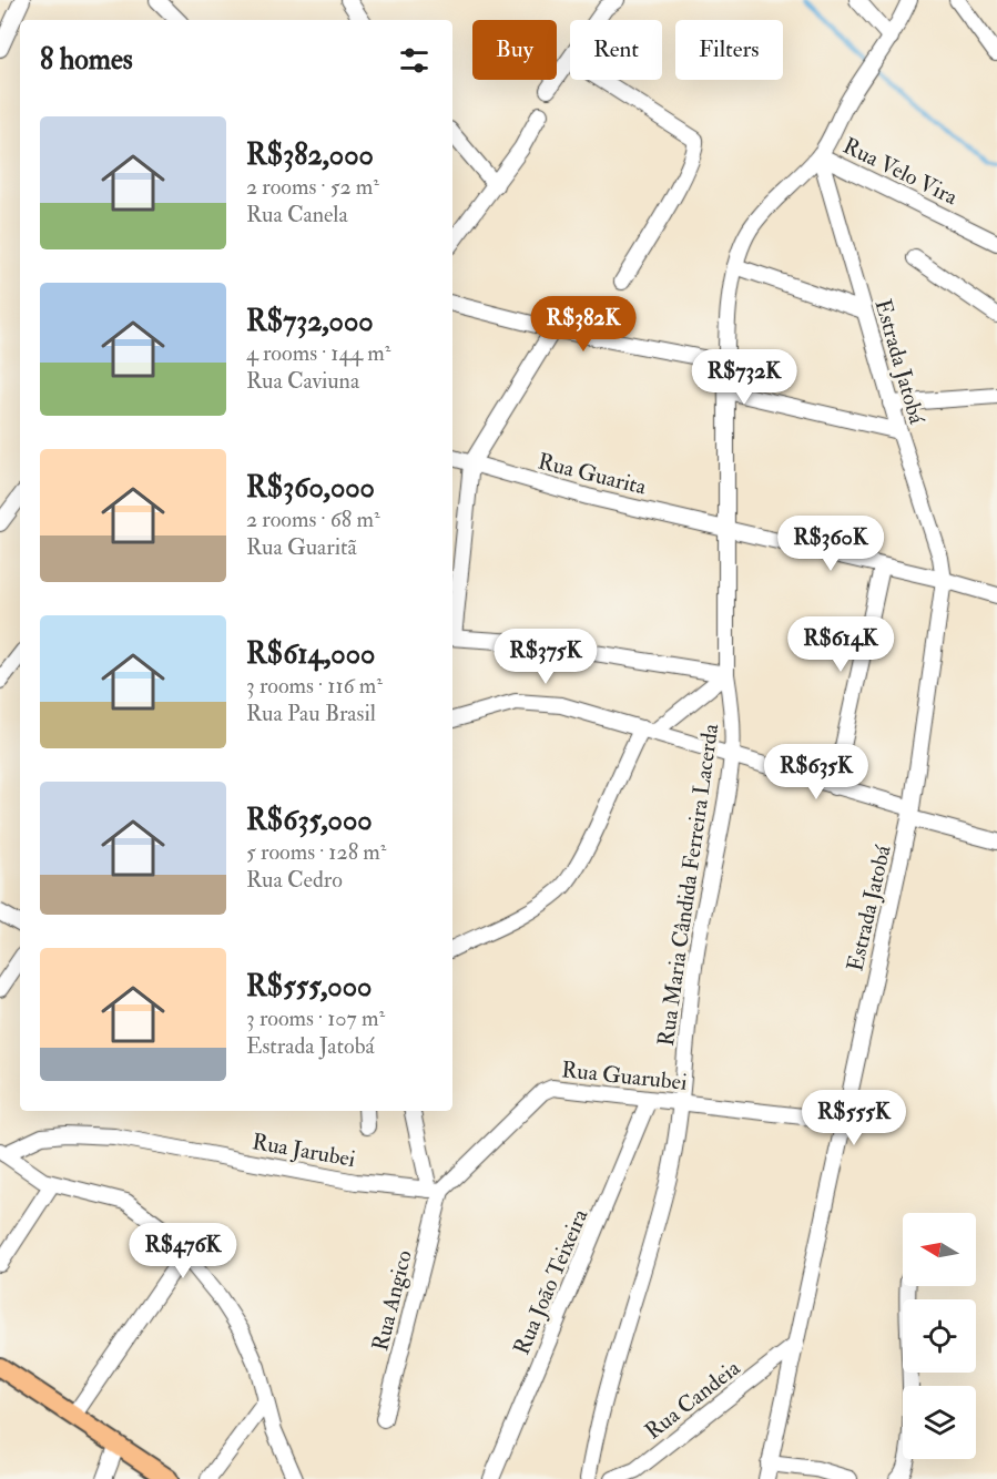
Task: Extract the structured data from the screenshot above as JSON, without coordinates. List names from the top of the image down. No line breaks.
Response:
{"streets":{"street":["Rua Velo Vira","Estrada Jatobá","Rua Guarita","Rua Maria Cândida Ferreira Lacerda","Rua Guarubei","Rua Jarubei","Rua João Teixeira","Rua Angico","Rua Candeia"]},"crossings":[["Rua Velo Vira","Estrada Jatobá"],["Rua Velo Vira","Rua Maria Cândida Ferreira Lacerda"],["Estrada Jatobá","Rua Guarita"],["Estrada Jatobá","Rua Maria Cândida Ferreira Lacerda"],["Estrada Jatobá","Rua Guarubei"],["Estrada Jatobá","Rua Candeia"],["Rua Guarita","Rua Maria Cândida Ferreira Lacerda"],["Rua Maria Cândida Ferreira Lacerda","Rua Guarubei"],["Rua Guarubei","Rua Jarubei"],["Rua Guarubei","Rua João Teixeira"],["Rua Guarubei","Rua Angico"],["Rua Jarubei","Rua Angico"]],"north":"left","page":{"chip":["Buy","Rent","Filters"],"heading":"8 homes","list":[{"name":"R$382,000","note":"2 rooms · 52 m² · Rua Canela"},{"name":"R$732,000","note":"4 rooms · 144 m² · Rua Caviuna"},{"name":"R$360,000","note":"2 rooms · 68 m² · Rua Guaritã"},{"name":"R$614,000","note":"3 rooms · 116 m² · Rua Pau Brasil"},{"name":"R$635,000","note":"5 rooms · 128 m² · Rua Cedro"},{"name":"R$555,000","note":"3 rooms · 107 m² · Estrada Jatobá"}],"price":["R$382K","R$732K","R$360K","R$614K","R$375K","R$635K","R$555K","R$476K"]}}
